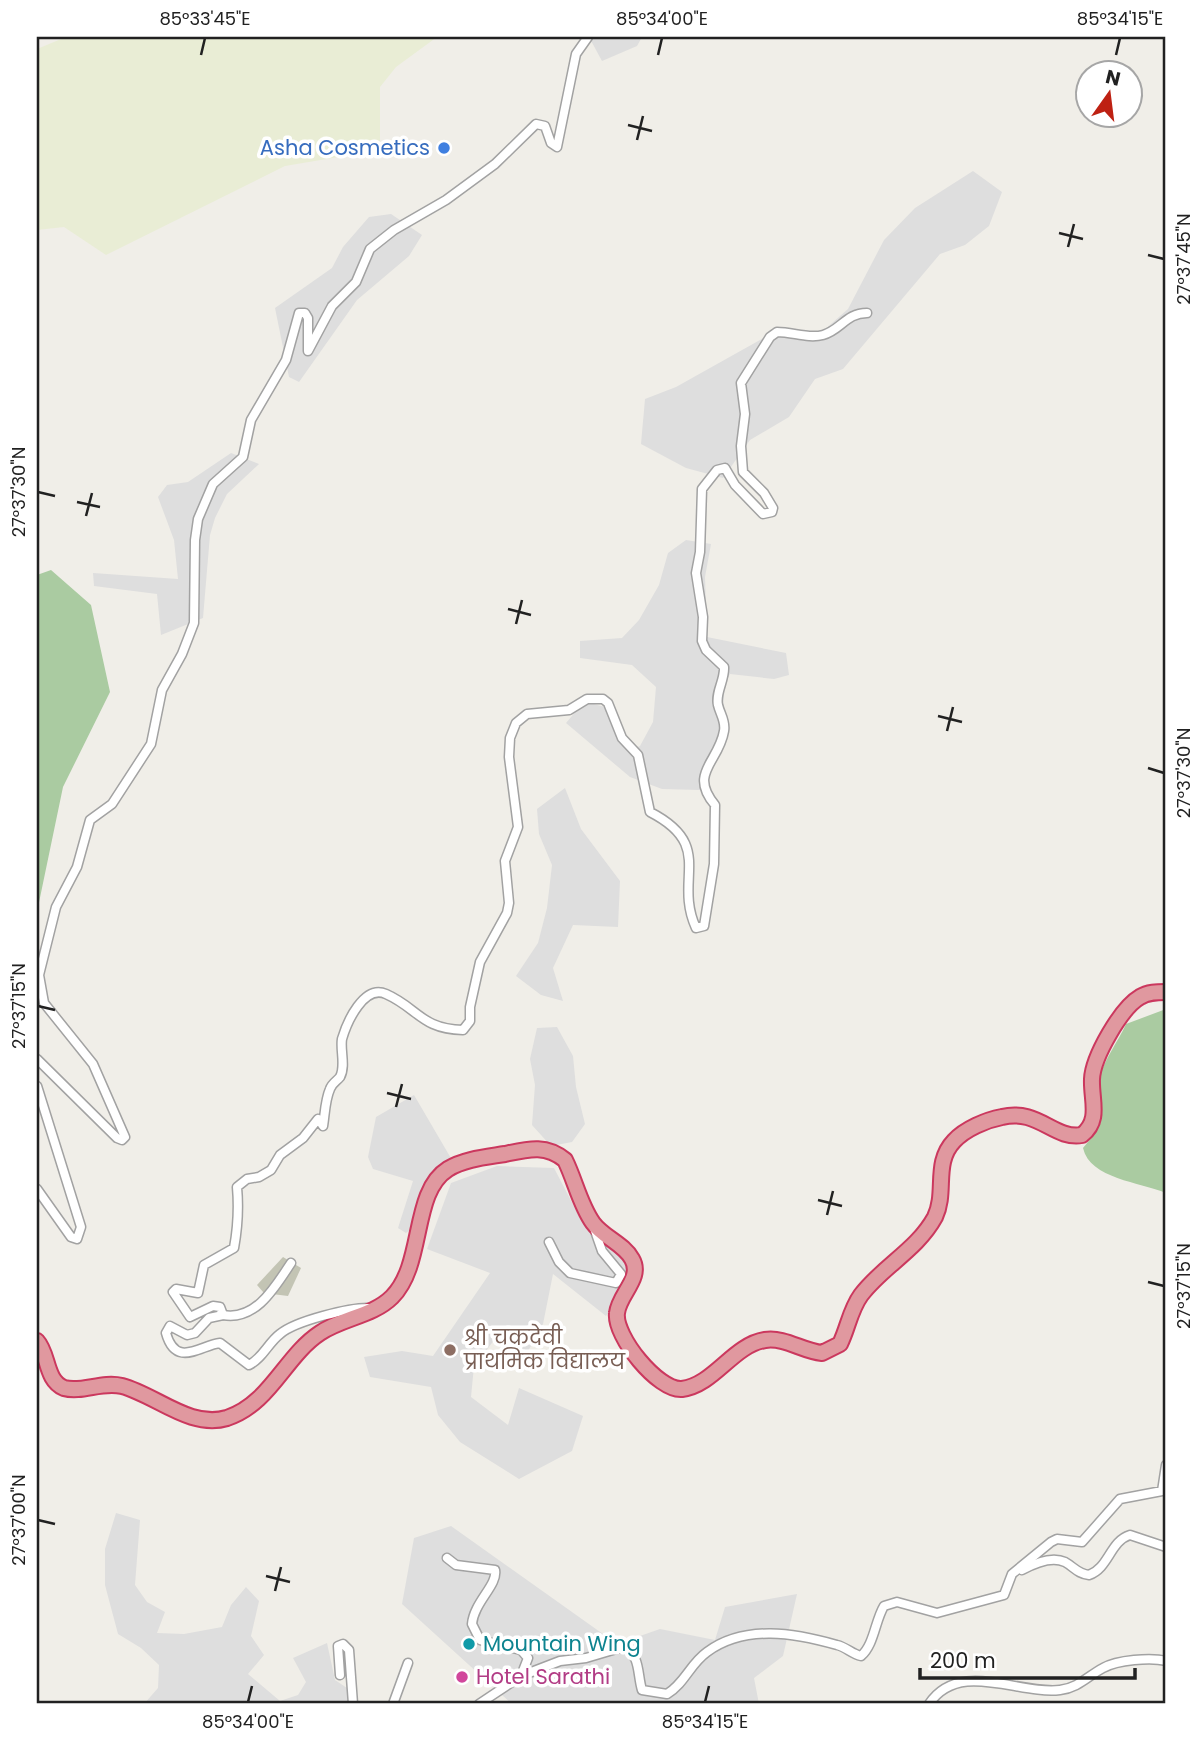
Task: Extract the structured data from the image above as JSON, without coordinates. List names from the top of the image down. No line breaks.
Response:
{"places":["Asha Cosmetics","श्री चक्रदेवी प्राथमिक विद्यालय","Mountain Wing","Hotel Sarathi"],"scale_bar":"200 m","north":"top","coordinates":["85°33'45\"E","85°34'00\"E","85°34'15\"E","27°37'45\"N","27°37'30\"N","27°37'15\"N","27°37'00\"N"]}
